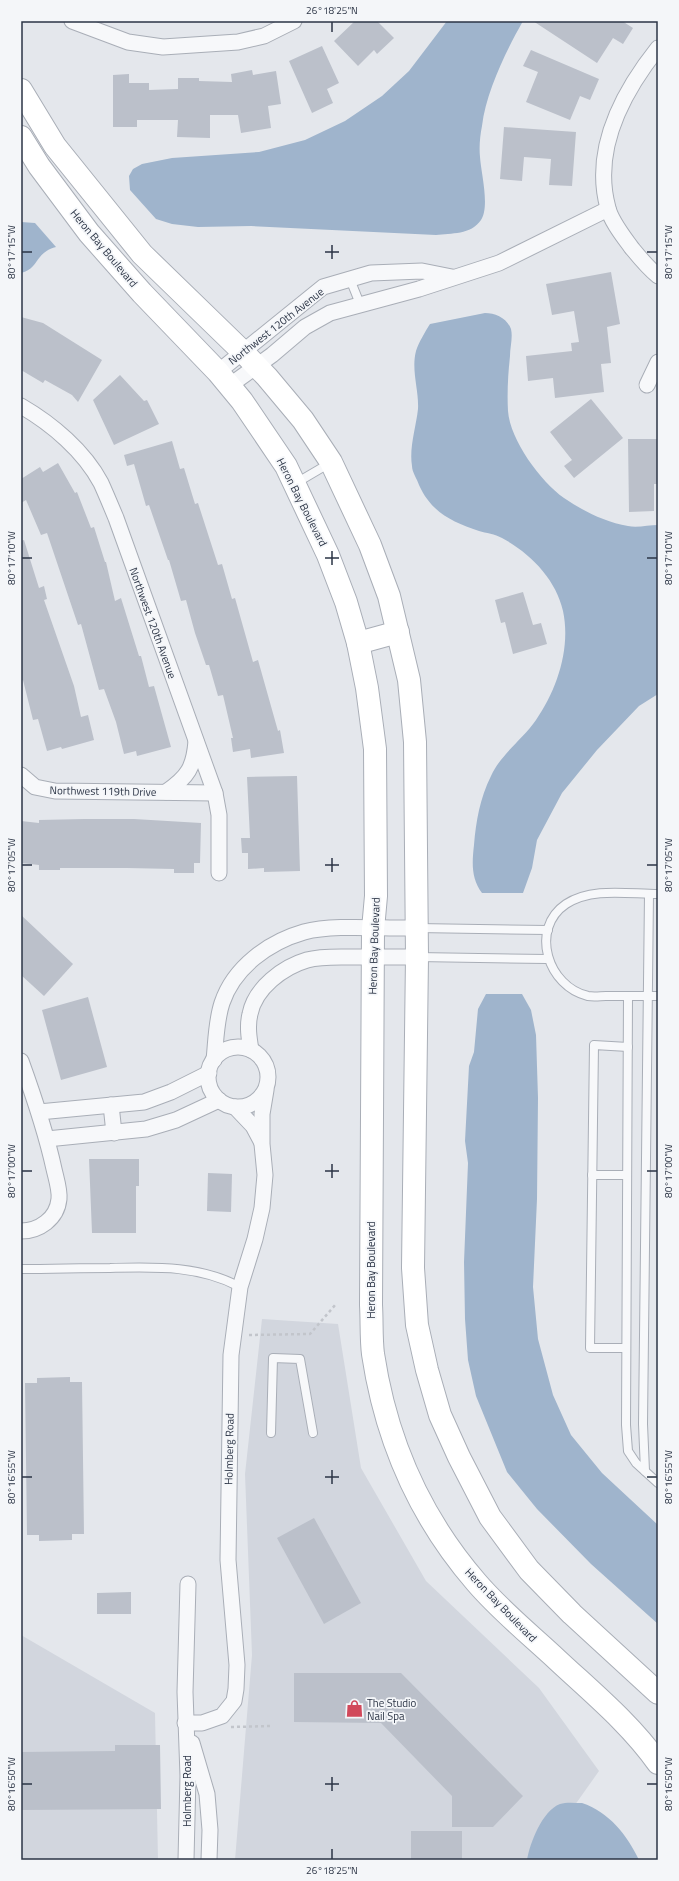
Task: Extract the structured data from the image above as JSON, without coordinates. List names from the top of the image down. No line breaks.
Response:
{"streets":{"street":["Heron Bay Boulevard","Northwest 120th Avenue","Northwest 119th Drive","Holmberg Road"]},"crossings":[["Heron Bay Boulevard","Northwest 120th Avenue"],["Northwest 120th Avenue","Northwest 119th Drive"]],"places":{"shop":["The Studio Nail Spa"]},"coordinates":["26°18'25\"N","80°17'15\"W","80°17'10\"W","80°17'05\"W","80°17'00\"W","80°16'55\"W","80°16'50\"W"]}
